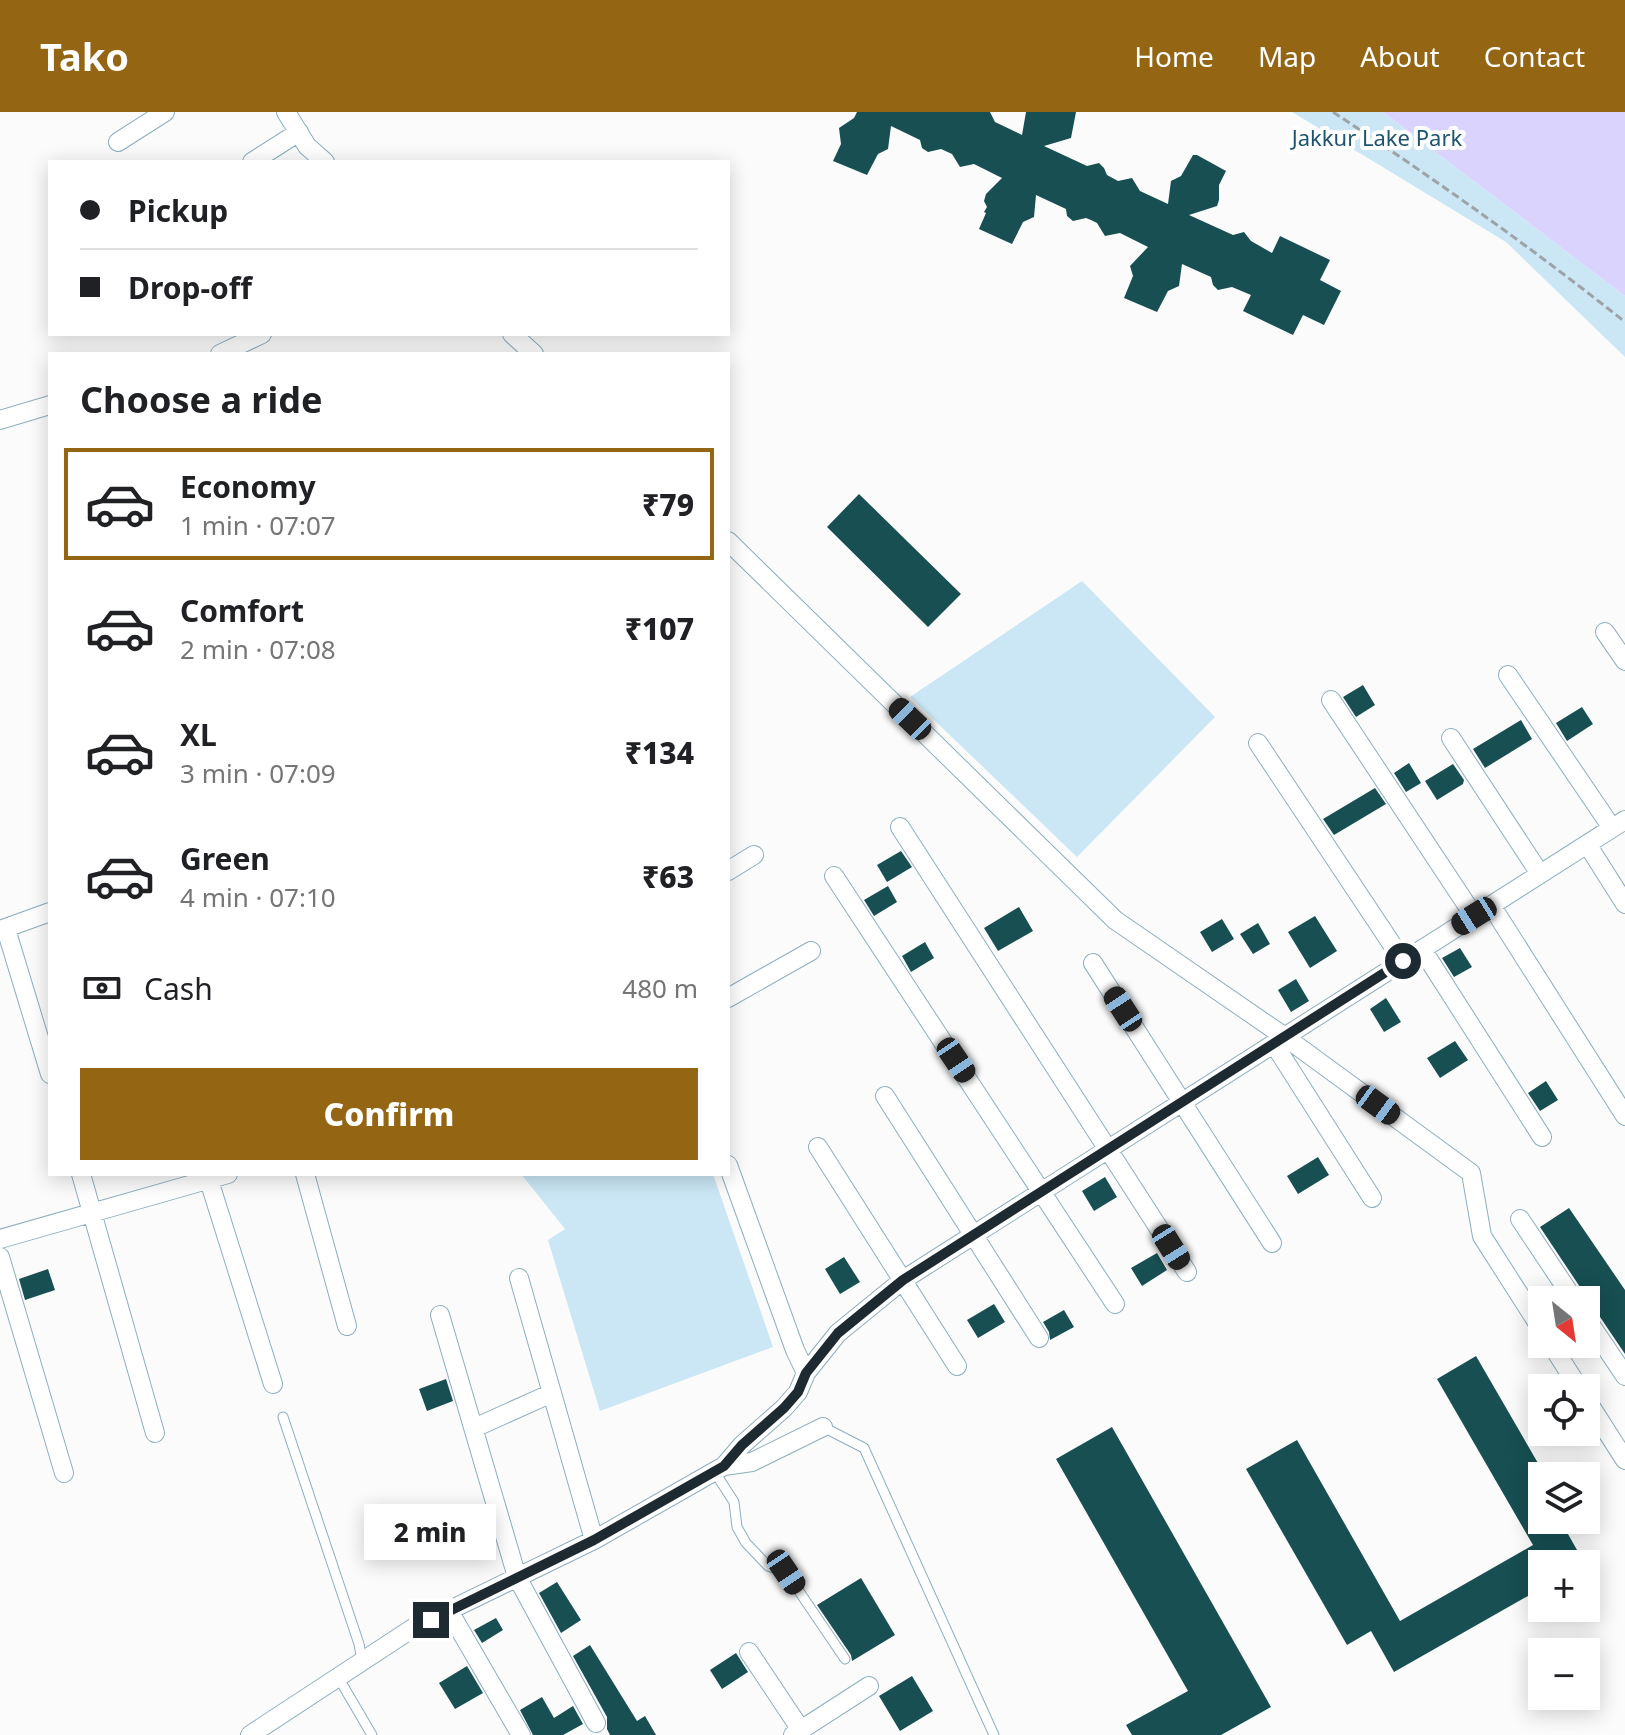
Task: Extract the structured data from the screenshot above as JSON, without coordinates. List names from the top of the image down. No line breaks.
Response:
{"parks":["Jakkur Lake Park"],"north":"bottom right","page":{"header":"Tako","nav":["Home","Map","About","Contact"],"banner":["Pickup","Drop-off"],"heading":"Choose a ride","list":[{"name":"Economy","note":"1 min · 07:07","value":"₹79"},{"name":"Comfort","note":"2 min · 07:08","value":"₹107"},{"name":"XL","note":"3 min · 07:09","value":"₹134"},{"name":"Green","note":"4 min · 07:10","value":"₹63"}],"pay":["Cash","480 m"],"buttons":"Confirm","map_buttons":["+","−"],"bubble":"2 min"}}
